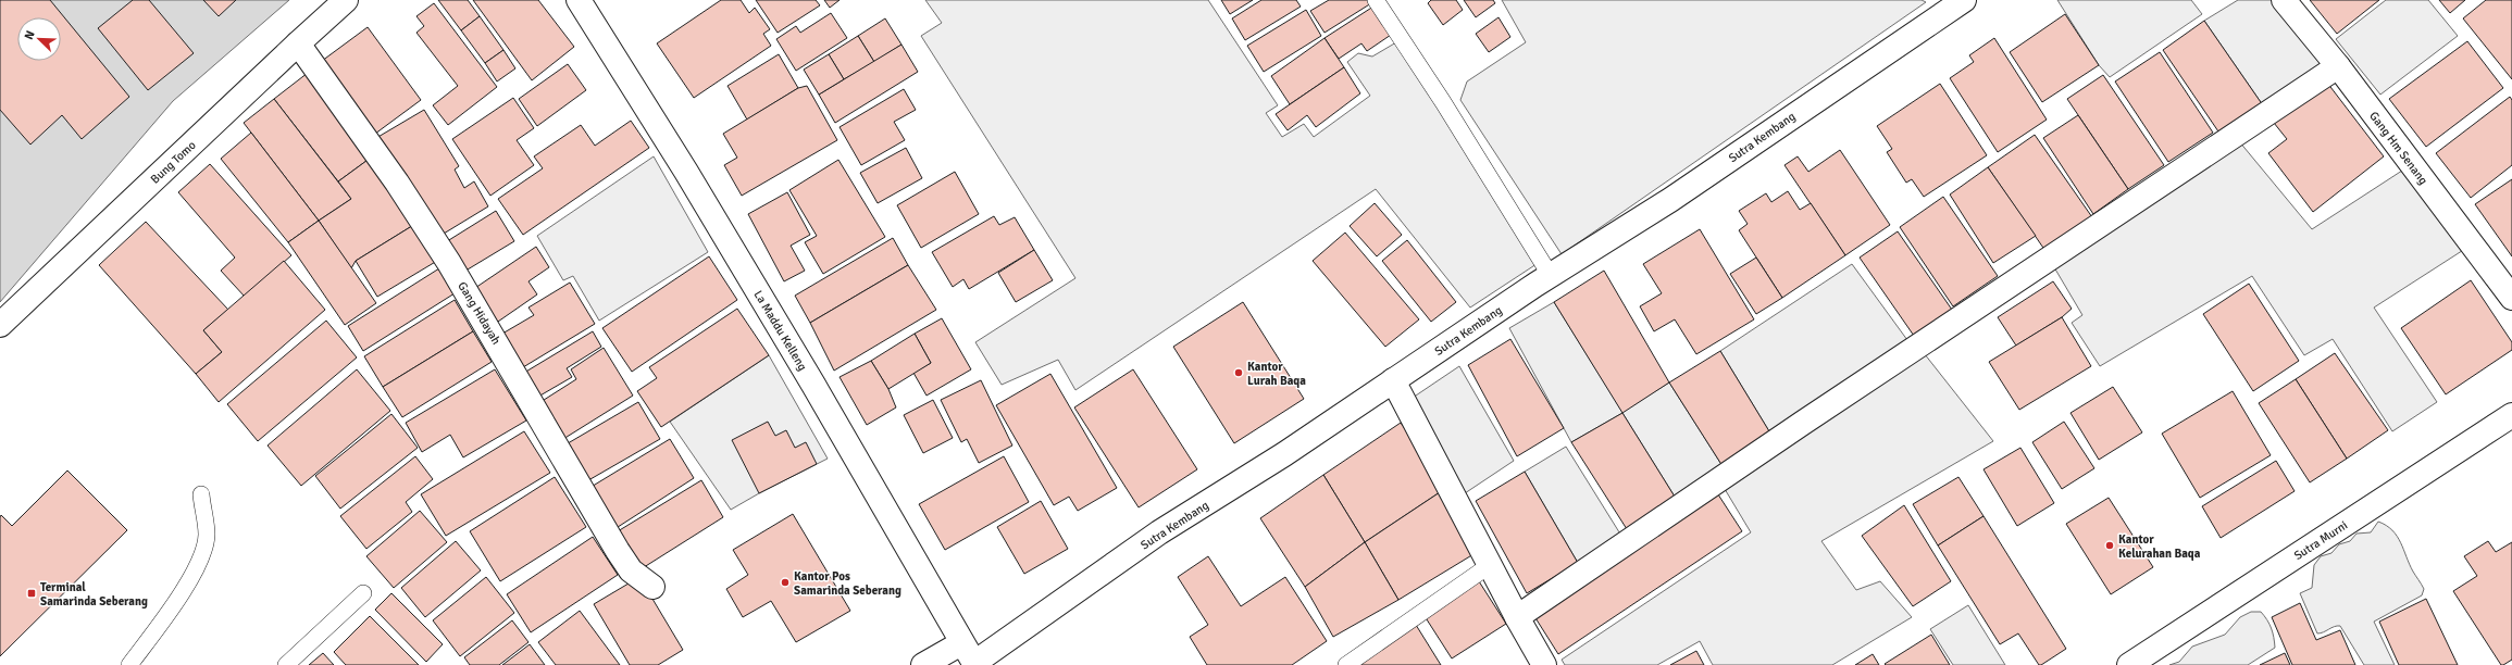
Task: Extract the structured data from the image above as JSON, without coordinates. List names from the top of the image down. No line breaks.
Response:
{"streets":{"street":["Sutra Kembang","Gang Hm Senang","Bung Tomo","Gang Hidayah","La Maddu Kelleng","Sutra Murni"]},"crossings":[["Sutra Kembang","La Maddu Kelleng"],["Bung Tomo","Gang Hidayah"]],"places":{"other":["Kantor Lurah Baqa","Kantor Kelurahan Baqa","Kantor Pos Samarinda Seberang"],"transit":["Terminal Samarinda Seberang"]},"north":"top left"}
